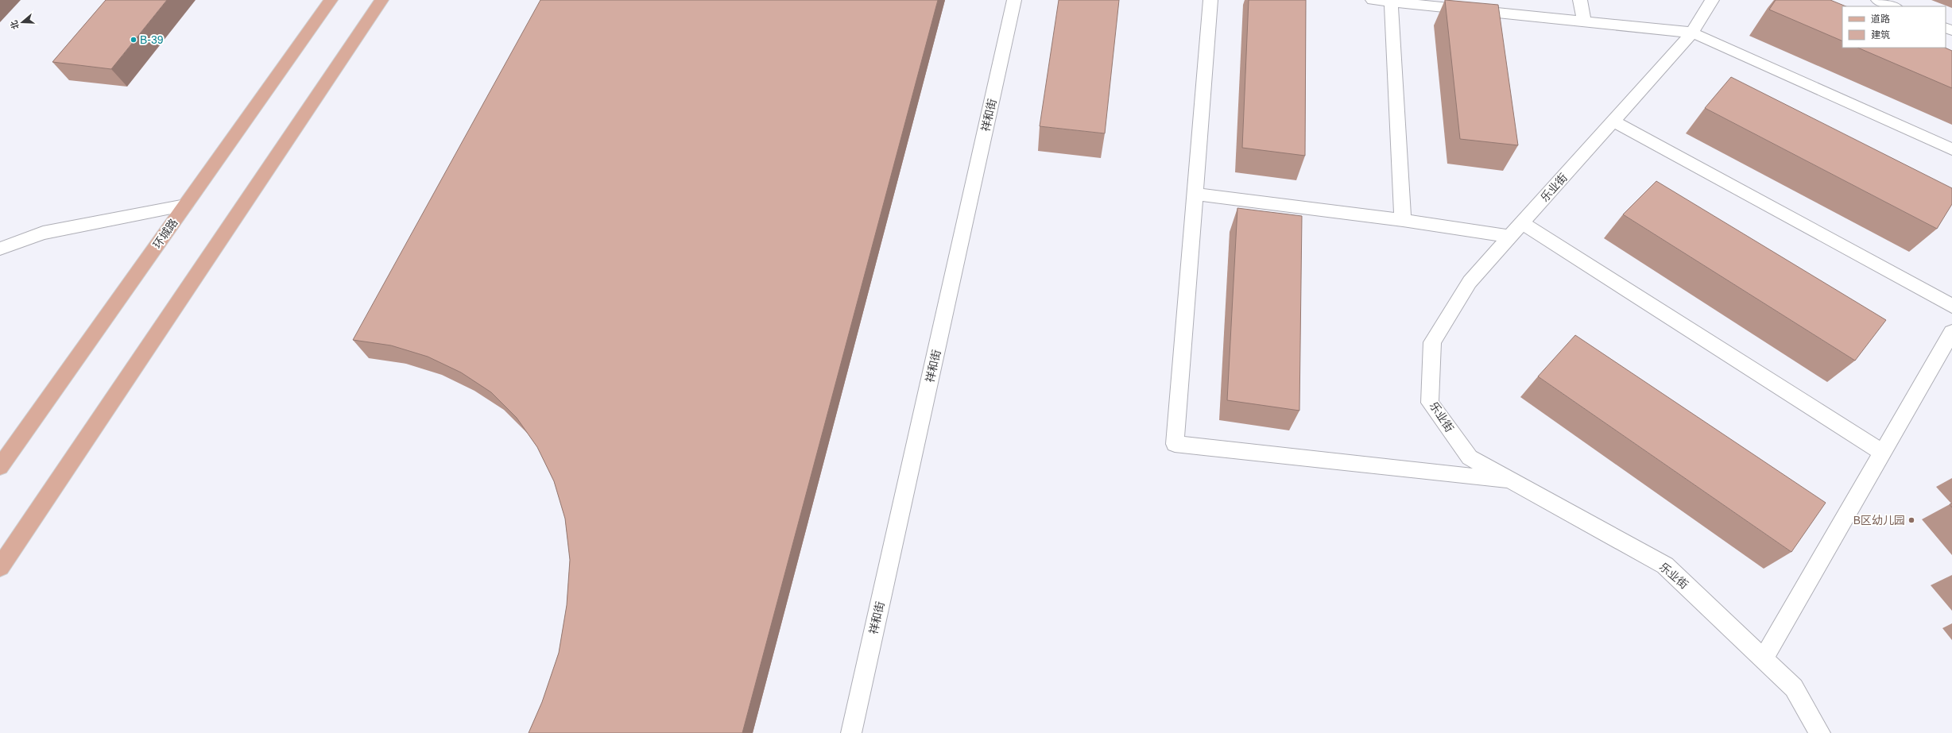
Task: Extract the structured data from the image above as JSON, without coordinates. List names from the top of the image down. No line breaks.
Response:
{"streets":{"main road":["环城路"],"street":["祥和街","乐业街"]},"places":["B-39","B区幼儿园"],"legend":["道路","建筑"],"north":"left"}
